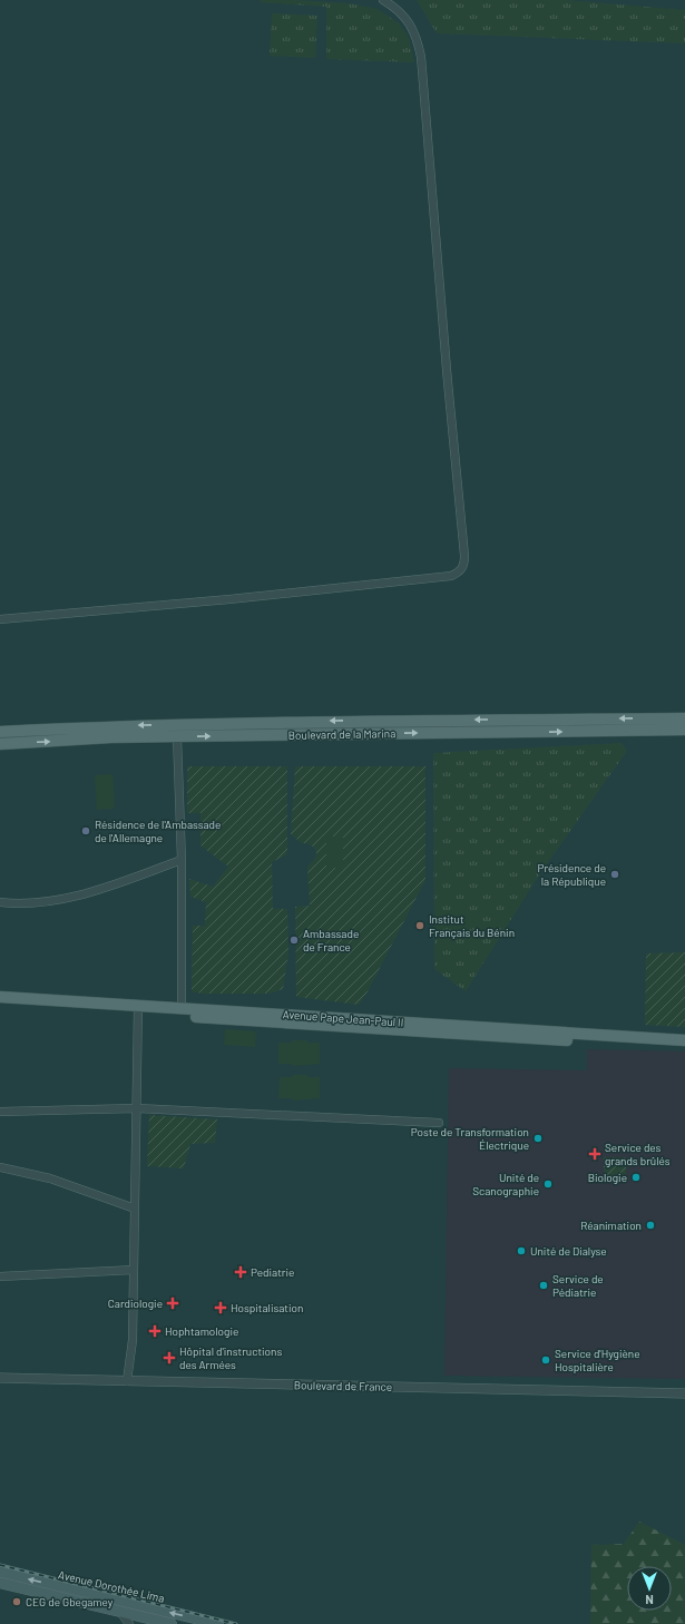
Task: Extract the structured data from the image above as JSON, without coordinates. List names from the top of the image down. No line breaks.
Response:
{"streets":{"main road":["Boulevard de la Marina","Avenue Pape Jean-Paul II","Avenue Dorothée Lima"],"street":["Boulevard de France"]},"places":{"other":["Résidence de l'Ambassade de l'Allemagne","Présidence de la République","Institut Français du Bénin","Ambassade de France","Poste de Transformation Électrique","Biologie","Unité de Scanographie","Réanimation","Unité de Dialyse","Service de Pédiatrie","Service d'Hygiène Hospitalière","CEG de Gbegamey"],"health":["Service des grands brûlés","Pediatrie","Cardiologie","Hospitalisation","Hophtamologie","Hôpital d'instructions des Armées"]},"north":"bottom"}
